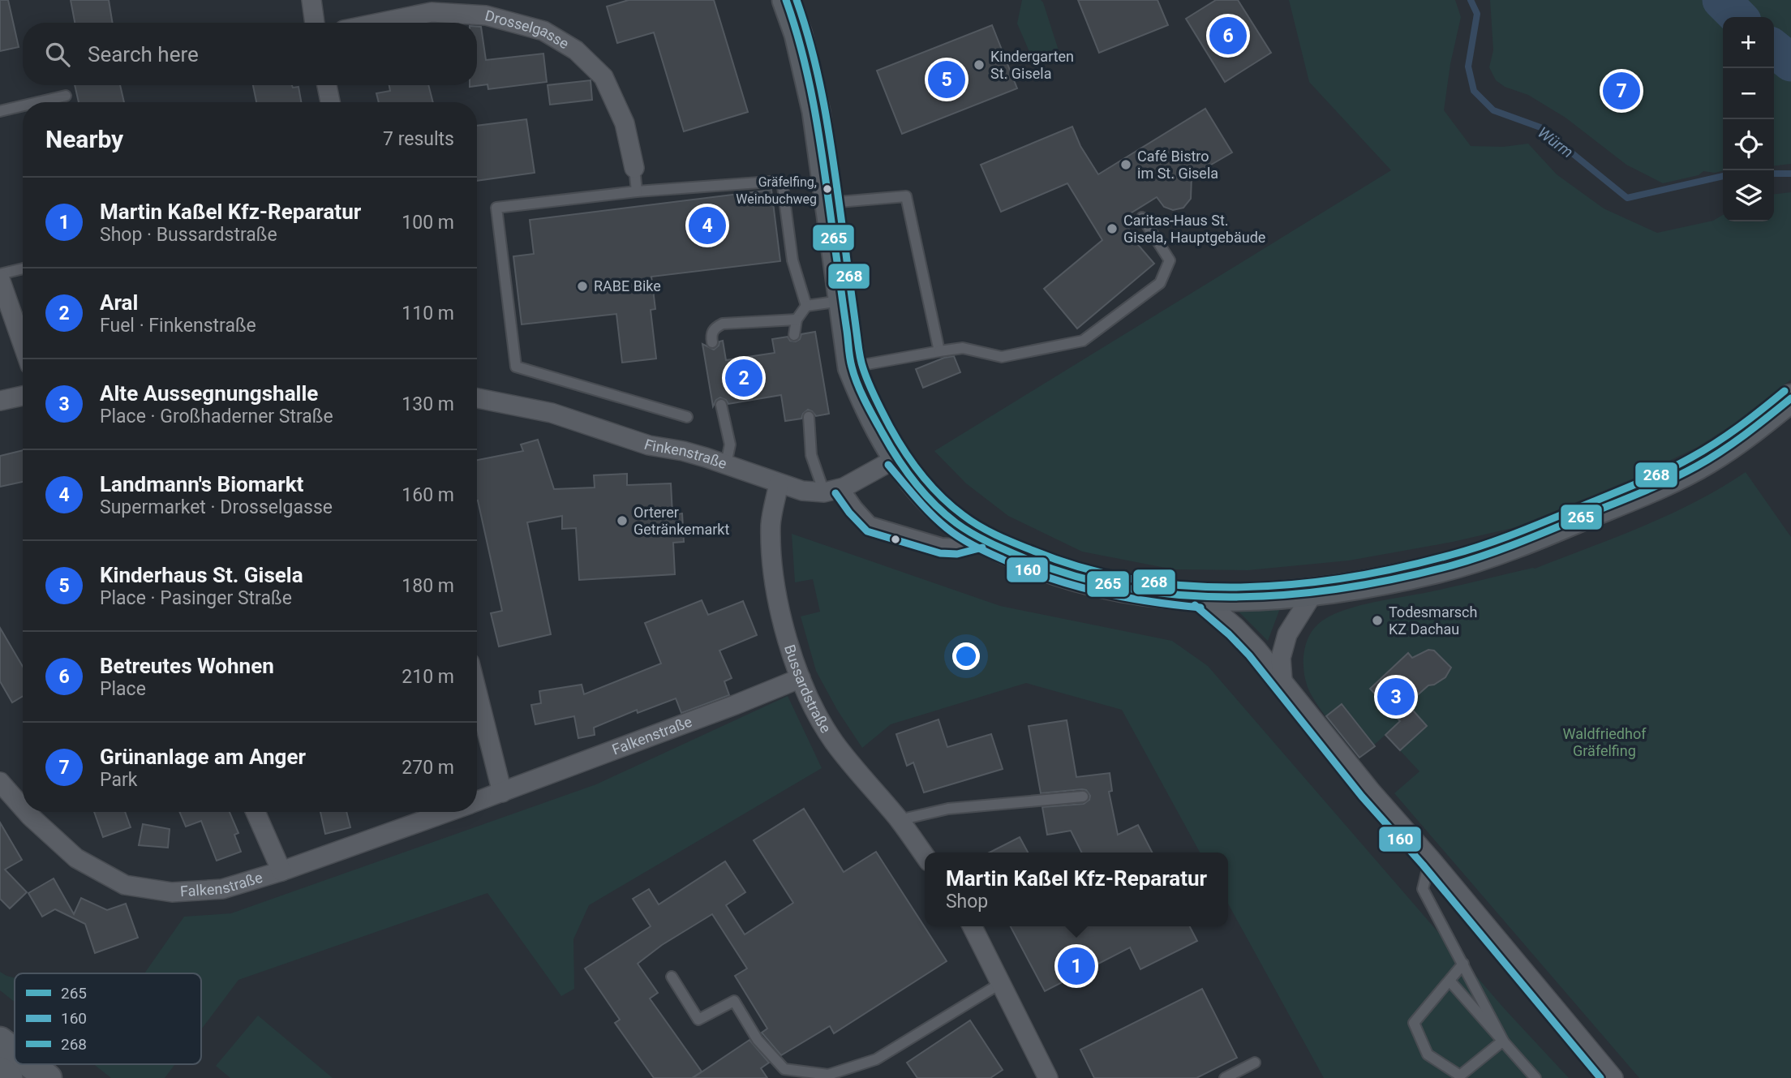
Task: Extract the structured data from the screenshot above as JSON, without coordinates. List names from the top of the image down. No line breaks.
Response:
{"streets":{"street":["Drosselgasse","Finkenstraße","Bussardstraße","Falkenstraße"]},"crossings":[["Finkenstraße","Bussardstraße"],["Bussardstraße","Falkenstraße"]],"water":["Würm"],"parks":["Waldfriedhof Gräfelfing"],"places":["Kindergarten St. Gisela","Café Bistro im St. Gisela","Gräfelfing, Weinbuchweg","Caritas-Haus St. Gisela, Hauptgebäude","RABE Bike","Orterer Getränkemarkt","Todesmarsch KZ Dachau"],"lines":["transit line 265","transit line 268","transit line 160"],"legend":["265","160","268"],"page":{"pins":["6","5","7","4","2","3","1"],"map_buttons":["+","−"],"search":"Search here","heading":["Nearby","7 results"],"list":[{"mark":"1","name":"Martin Kaßel Kfz-Reparatur","note":"Shop · Bussardstraße","value":"100 m"},{"mark":"2","name":"Aral","note":"Fuel · Finkenstraße","value":"110 m"},{"mark":"3","name":"Alte Aussegnungshalle","note":"Place · Großhaderner Straße","value":"130 m"},{"mark":"4","name":"Landmann's Biomarkt","note":"Supermarket · Drosselgasse","value":"160 m"},{"mark":"5","name":"Kinderhaus St. Gisela","note":"Place · Pasinger Straße","value":"180 m"},{"mark":"6","name":"Betreutes Wohnen","note":"Place","value":"210 m"},{"mark":"7","name":"Grünanlage am Anger","note":"Park","value":"270 m"}],"popup":["Martin Kaßel Kfz-Reparatur","Shop"]}}
